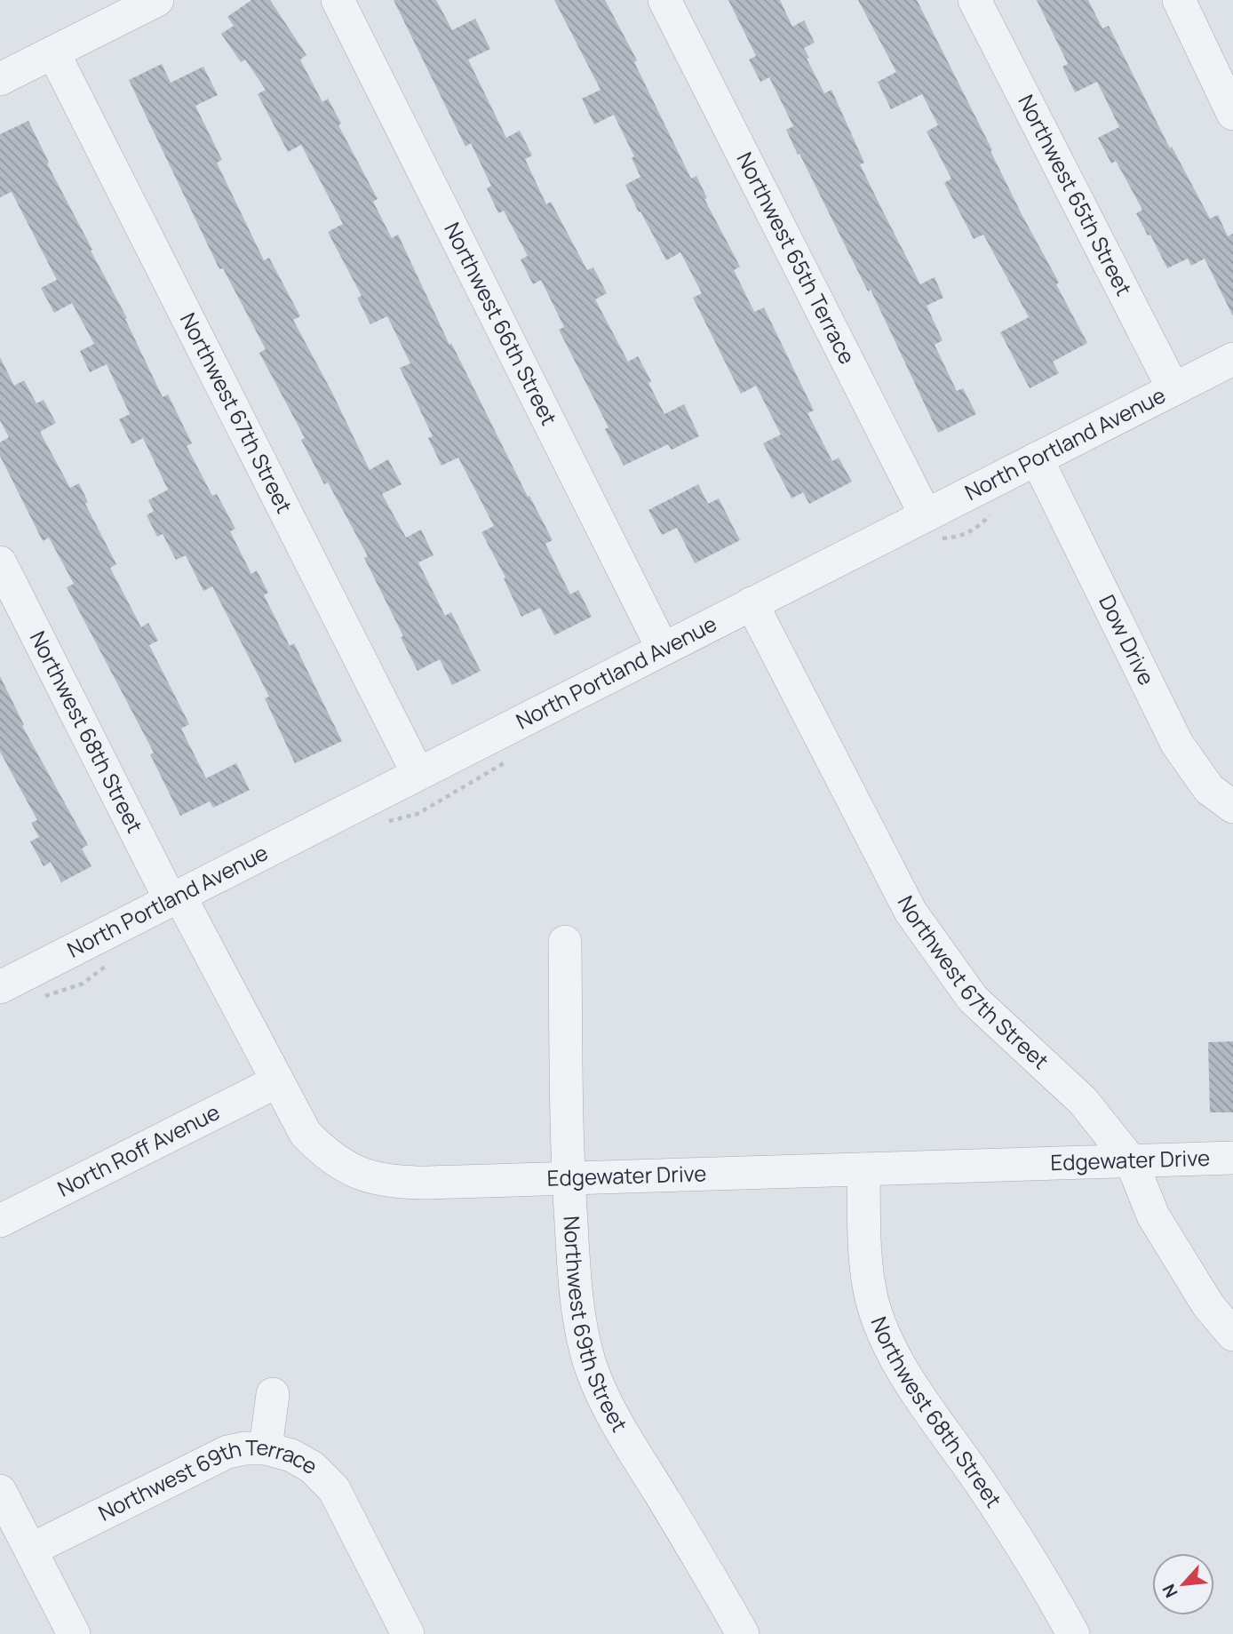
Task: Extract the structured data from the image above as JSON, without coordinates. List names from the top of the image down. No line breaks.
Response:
{"streets":{"street":["Northwest 65th Street","Northwest 65th Terrace","Northwest 66th Street","Northwest 67th Street","North Portland Avenue","Dow Drive","Northwest 68th Street","North Roff Avenue","Edgewater Drive","Northwest 69th Street","Northwest 69th Terrace"]},"crossings":[["Northwest 65th Street","North Portland Avenue"],["Northwest 65th Terrace","North Portland Avenue"],["Northwest 66th Street","North Portland Avenue"],["Northwest 67th Street","North Portland Avenue"],["Northwest 67th Street","Edgewater Drive"],["North Portland Avenue","Dow Drive"],["North Portland Avenue","Northwest 68th Street"],["North Portland Avenue","Edgewater Drive"],["Northwest 68th Street","Edgewater Drive"],["North Roff Avenue","Edgewater Drive"],["Edgewater Drive","Northwest 69th Street"]],"north":"bottom left"}
